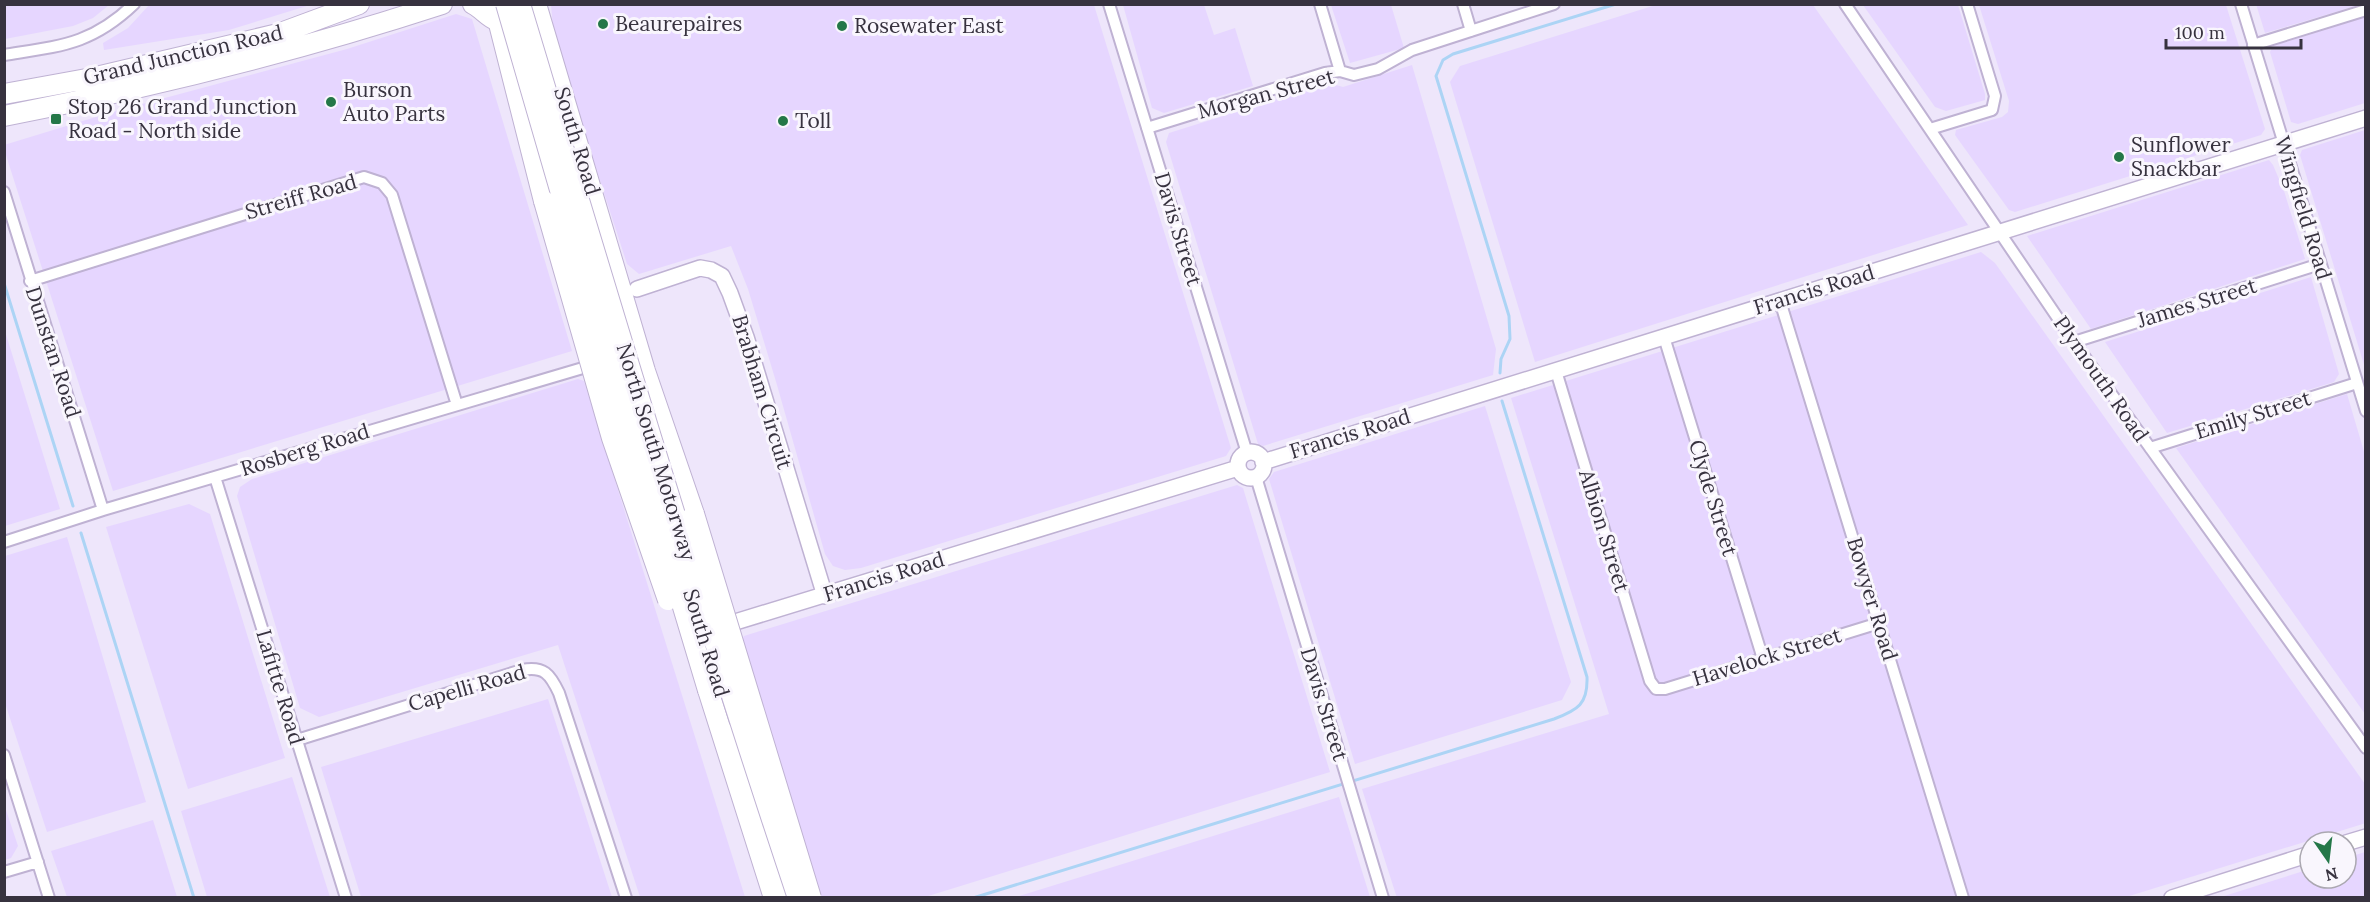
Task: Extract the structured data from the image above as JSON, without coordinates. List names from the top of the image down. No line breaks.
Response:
{"streets":{"highway":["Grand Junction Road","South Road","North South Motorway"],"street":["Morgan Street","Streiff Road","Wingfield Road","Davis Street","Francis Road","James Street","Dunstan Road","Plymouth Road","Brabham Circuit","Emily Street","Rosberg Road","Clyde Street","Albion Street","Bowyer Road","Havelock Street","Lafitte Road","Capelli Road"]},"crossings":[["Morgan Street","Davis Street"],["South Road","Francis Road"],["South Road","Brabham Circuit"],["South Road","Rosberg Road"],["Streiff Road","Dunstan Road"],["Streiff Road","Rosberg Road"],["Wingfield Road","Francis Road"],["Wingfield Road","James Street"],["Wingfield Road","Emily Street"],["Davis Street","Francis Road"],["Francis Road","Plymouth Road"],["Francis Road","Brabham Circuit"],["Francis Road","Clyde Street"],["Francis Road","Albion Street"],["Francis Road","Bowyer Road"],["James Street","Plymouth Road"],["Dunstan Road","Rosberg Road"],["Plymouth Road","Emily Street"],["Rosberg Road","Lafitte Road"],["Clyde Street","Havelock Street"],["Albion Street","Havelock Street"],["Bowyer Road","Havelock Street"],["Lafitte Road","Capelli Road"]],"places":{"other":["Beaurepaires","Rosewater East","Burson Auto Parts","Toll","Sunflower Snackbar"],"transit":["Stop 26 Grand Junction Road - North side"]},"scale_bar":"100 m","north":"bottom"}
